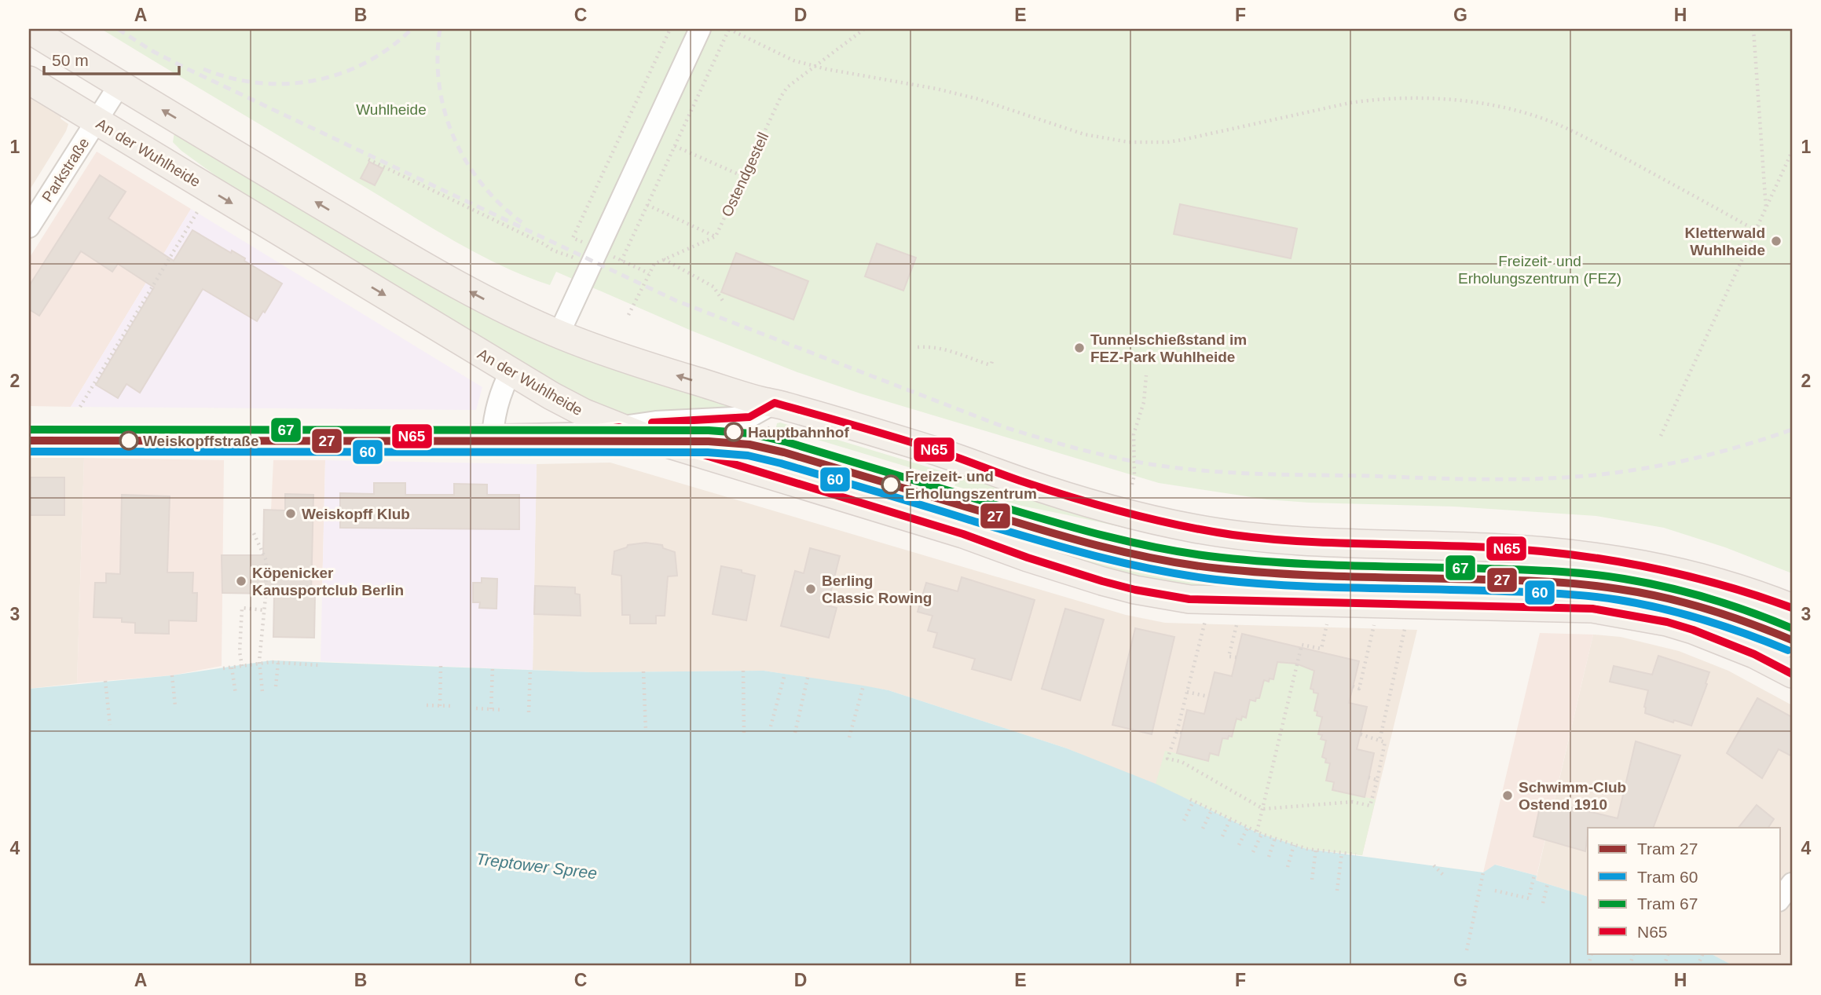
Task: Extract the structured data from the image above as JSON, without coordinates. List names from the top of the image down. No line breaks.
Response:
{"streets":{"main road":["An der Wuhlheide"],"street":["Parkstraße"],"path":["Ostendgestell"]},"crossings":[["An der Wuhlheide","Parkstraße"]],"water":["Treptower Spree"],"parks":["Wuhlheide","Freizeit- und Erholungszentrum (FEZ)"],"places":["Kletterwald Wuhlheide","Tunnelschießstand im FEZ-Park Wuhlheide","Hauptbahnhof","Weiskopffstraße","Freizeit- und Erholungszentrum","Weiskopff Klub","Köpenicker Kanusportclub Berlin","Berling Classic Rowing","Schwimm-Club Ostend 1910"],"lines":["transit line N65","tram line 67","tram line 27","tram line 60"],"legend":["Tram 27","Tram 60","Tram 67","N65"],"scale_bar":"50 m","grid":{"columns":["A","B","C","D","E","F","G","H"],"rows":["1","2","3","4"]}}
